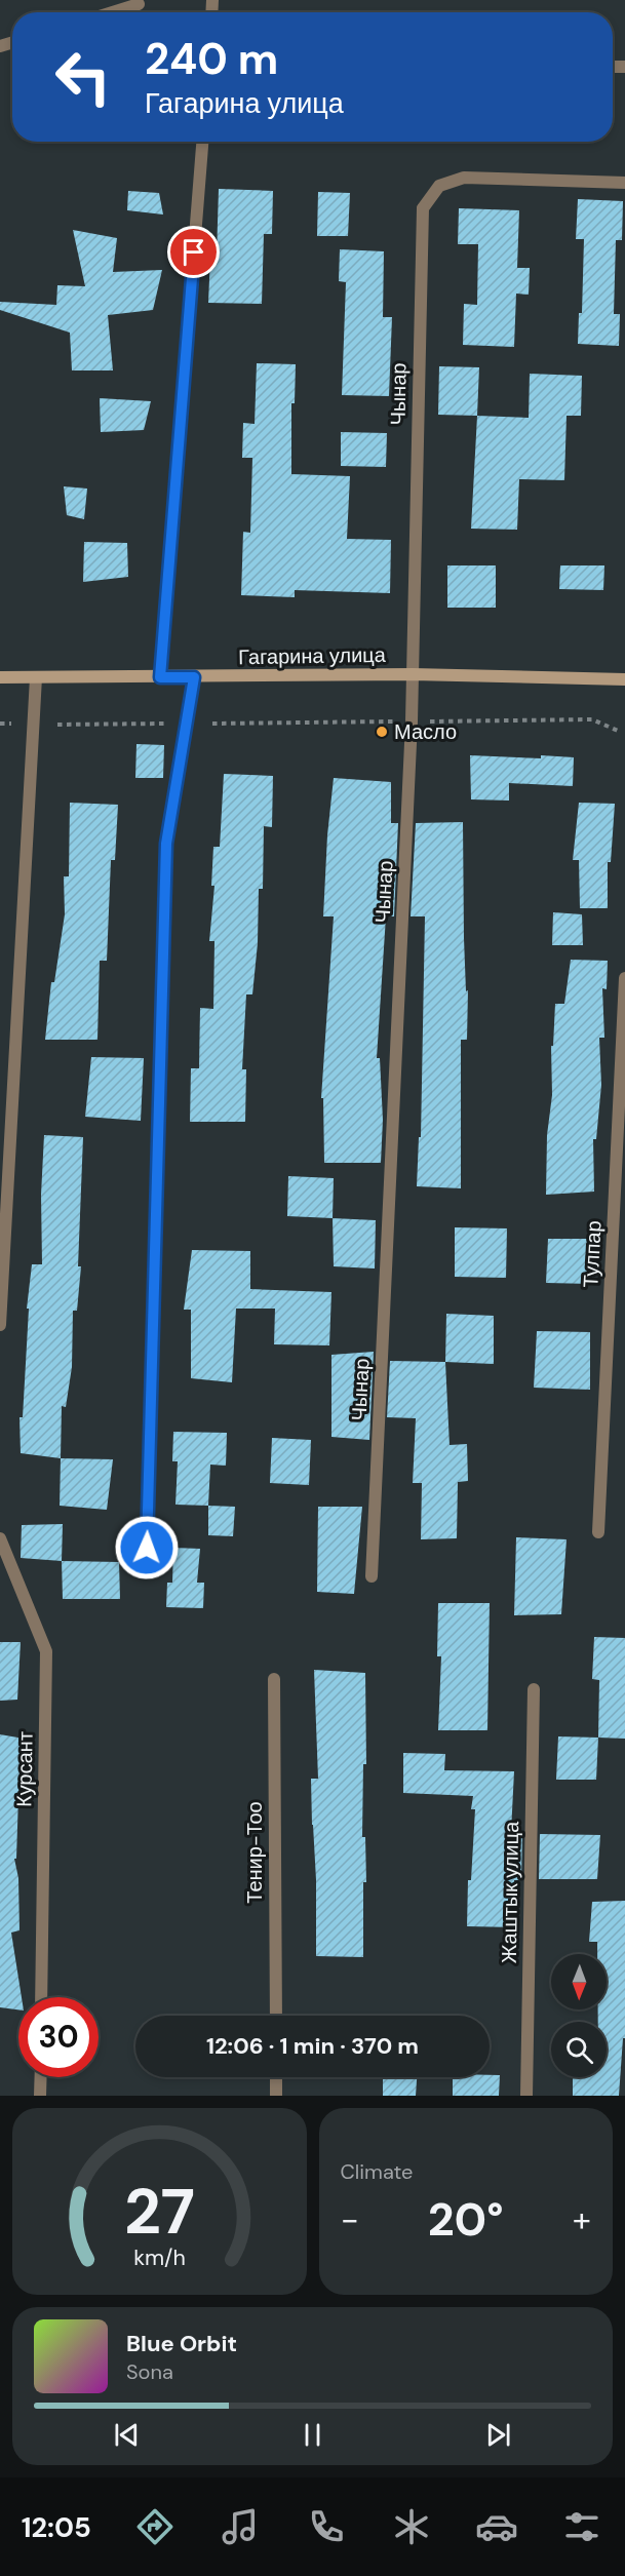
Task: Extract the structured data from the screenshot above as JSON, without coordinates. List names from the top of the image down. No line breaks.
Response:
{"streets":{"main road":["Гагарина улица"],"street":["Чынар","Тулпар","Курсант","Тенир-Тоо","Жаштык улица"]},"crossings":[["Чынар","Гагарина улица"]],"places":["Масло"],"north":"bottom","page":{"turn":["240 m","Гагарина улица"],"limit":"30","trip":"12:06 · 1 min · 370 m","tile":"Climate","heat":["−","20°","+"],"song":["Blue Orbit","Sona"],"tabs":"12:05","gauge":["27","km/h"]}}
